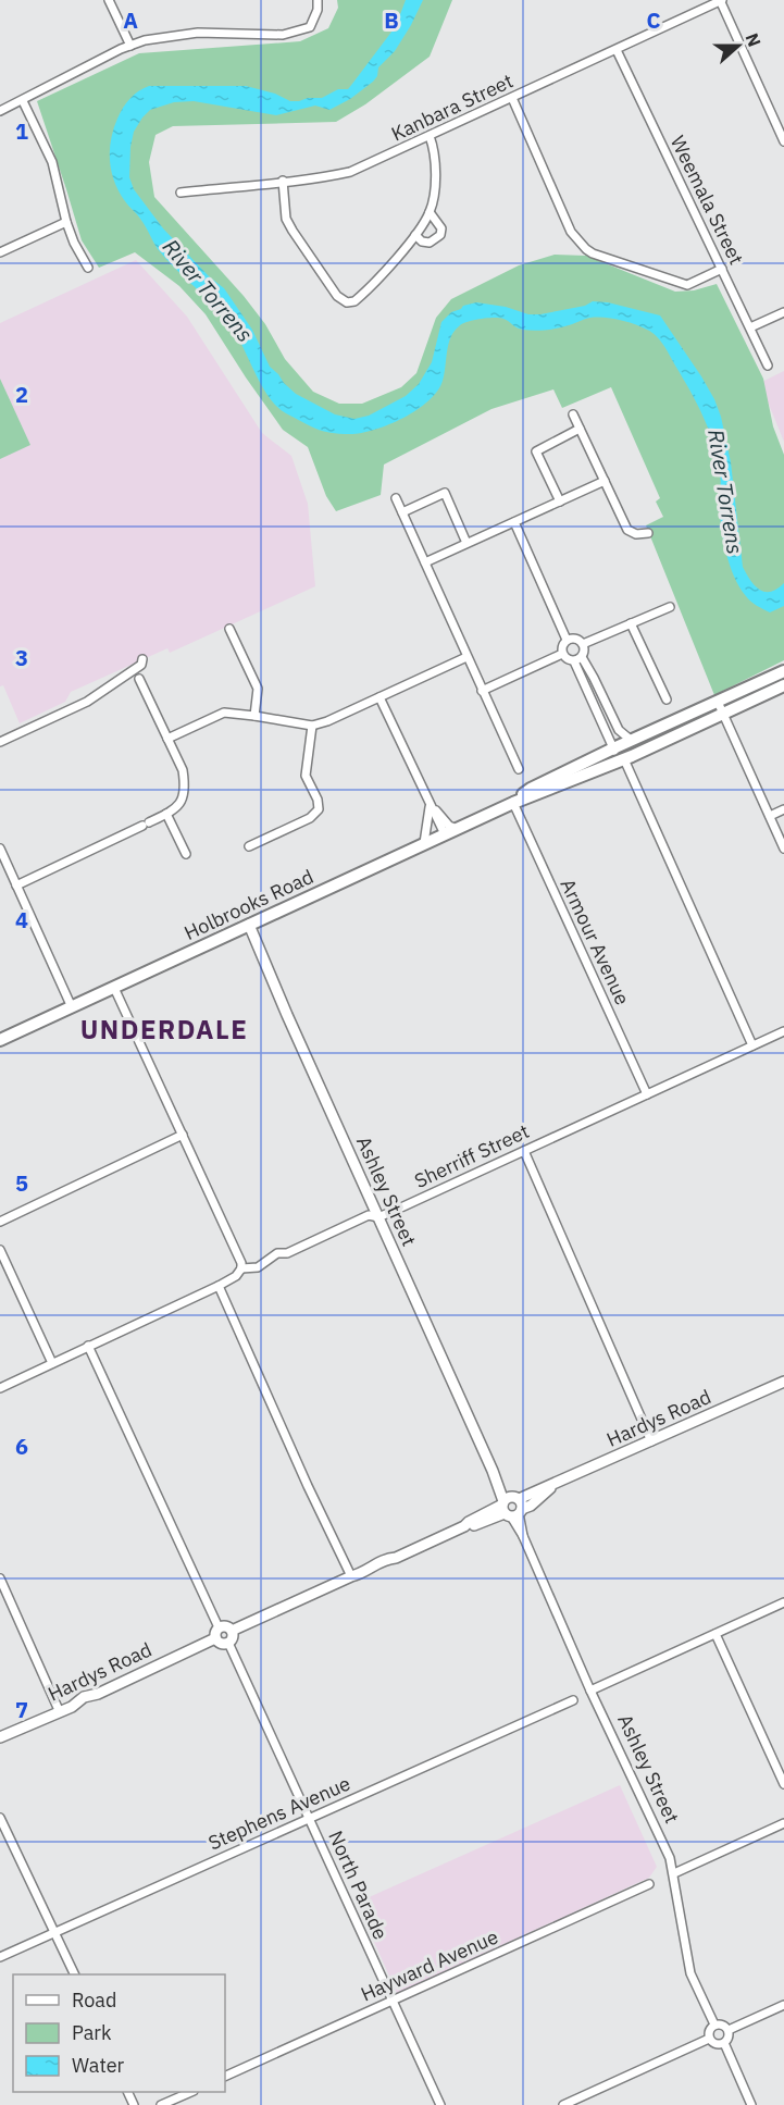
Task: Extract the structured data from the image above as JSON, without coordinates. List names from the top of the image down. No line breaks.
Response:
{"streets":{"main road":["Holbrooks Road"],"street":["Kanbara Street","Weemala Street","Armour Avenue","Sherriff Street","Ashley Street","Hardys Road","Stephens Avenue","North Parade","Hayward Avenue"]},"crossings":[["Kanbara Street","Weemala Street"],["Holbrooks Road","Armour Avenue"],["Holbrooks Road","Ashley Street"],["Armour Avenue","Sherriff Street"],["Sherriff Street","Ashley Street"],["Ashley Street","Hardys Road"],["Hardys Road","North Parade"],["Stephens Avenue","North Parade"],["North Parade","Hayward Avenue"]],"districts":["UNDERDALE"],"water":["River Torrens"],"legend":["Road","Park","Water"],"north":"right","grid":{"columns":["A","B","C"],"rows":["1","2","3","4","5","6","7"]}}
